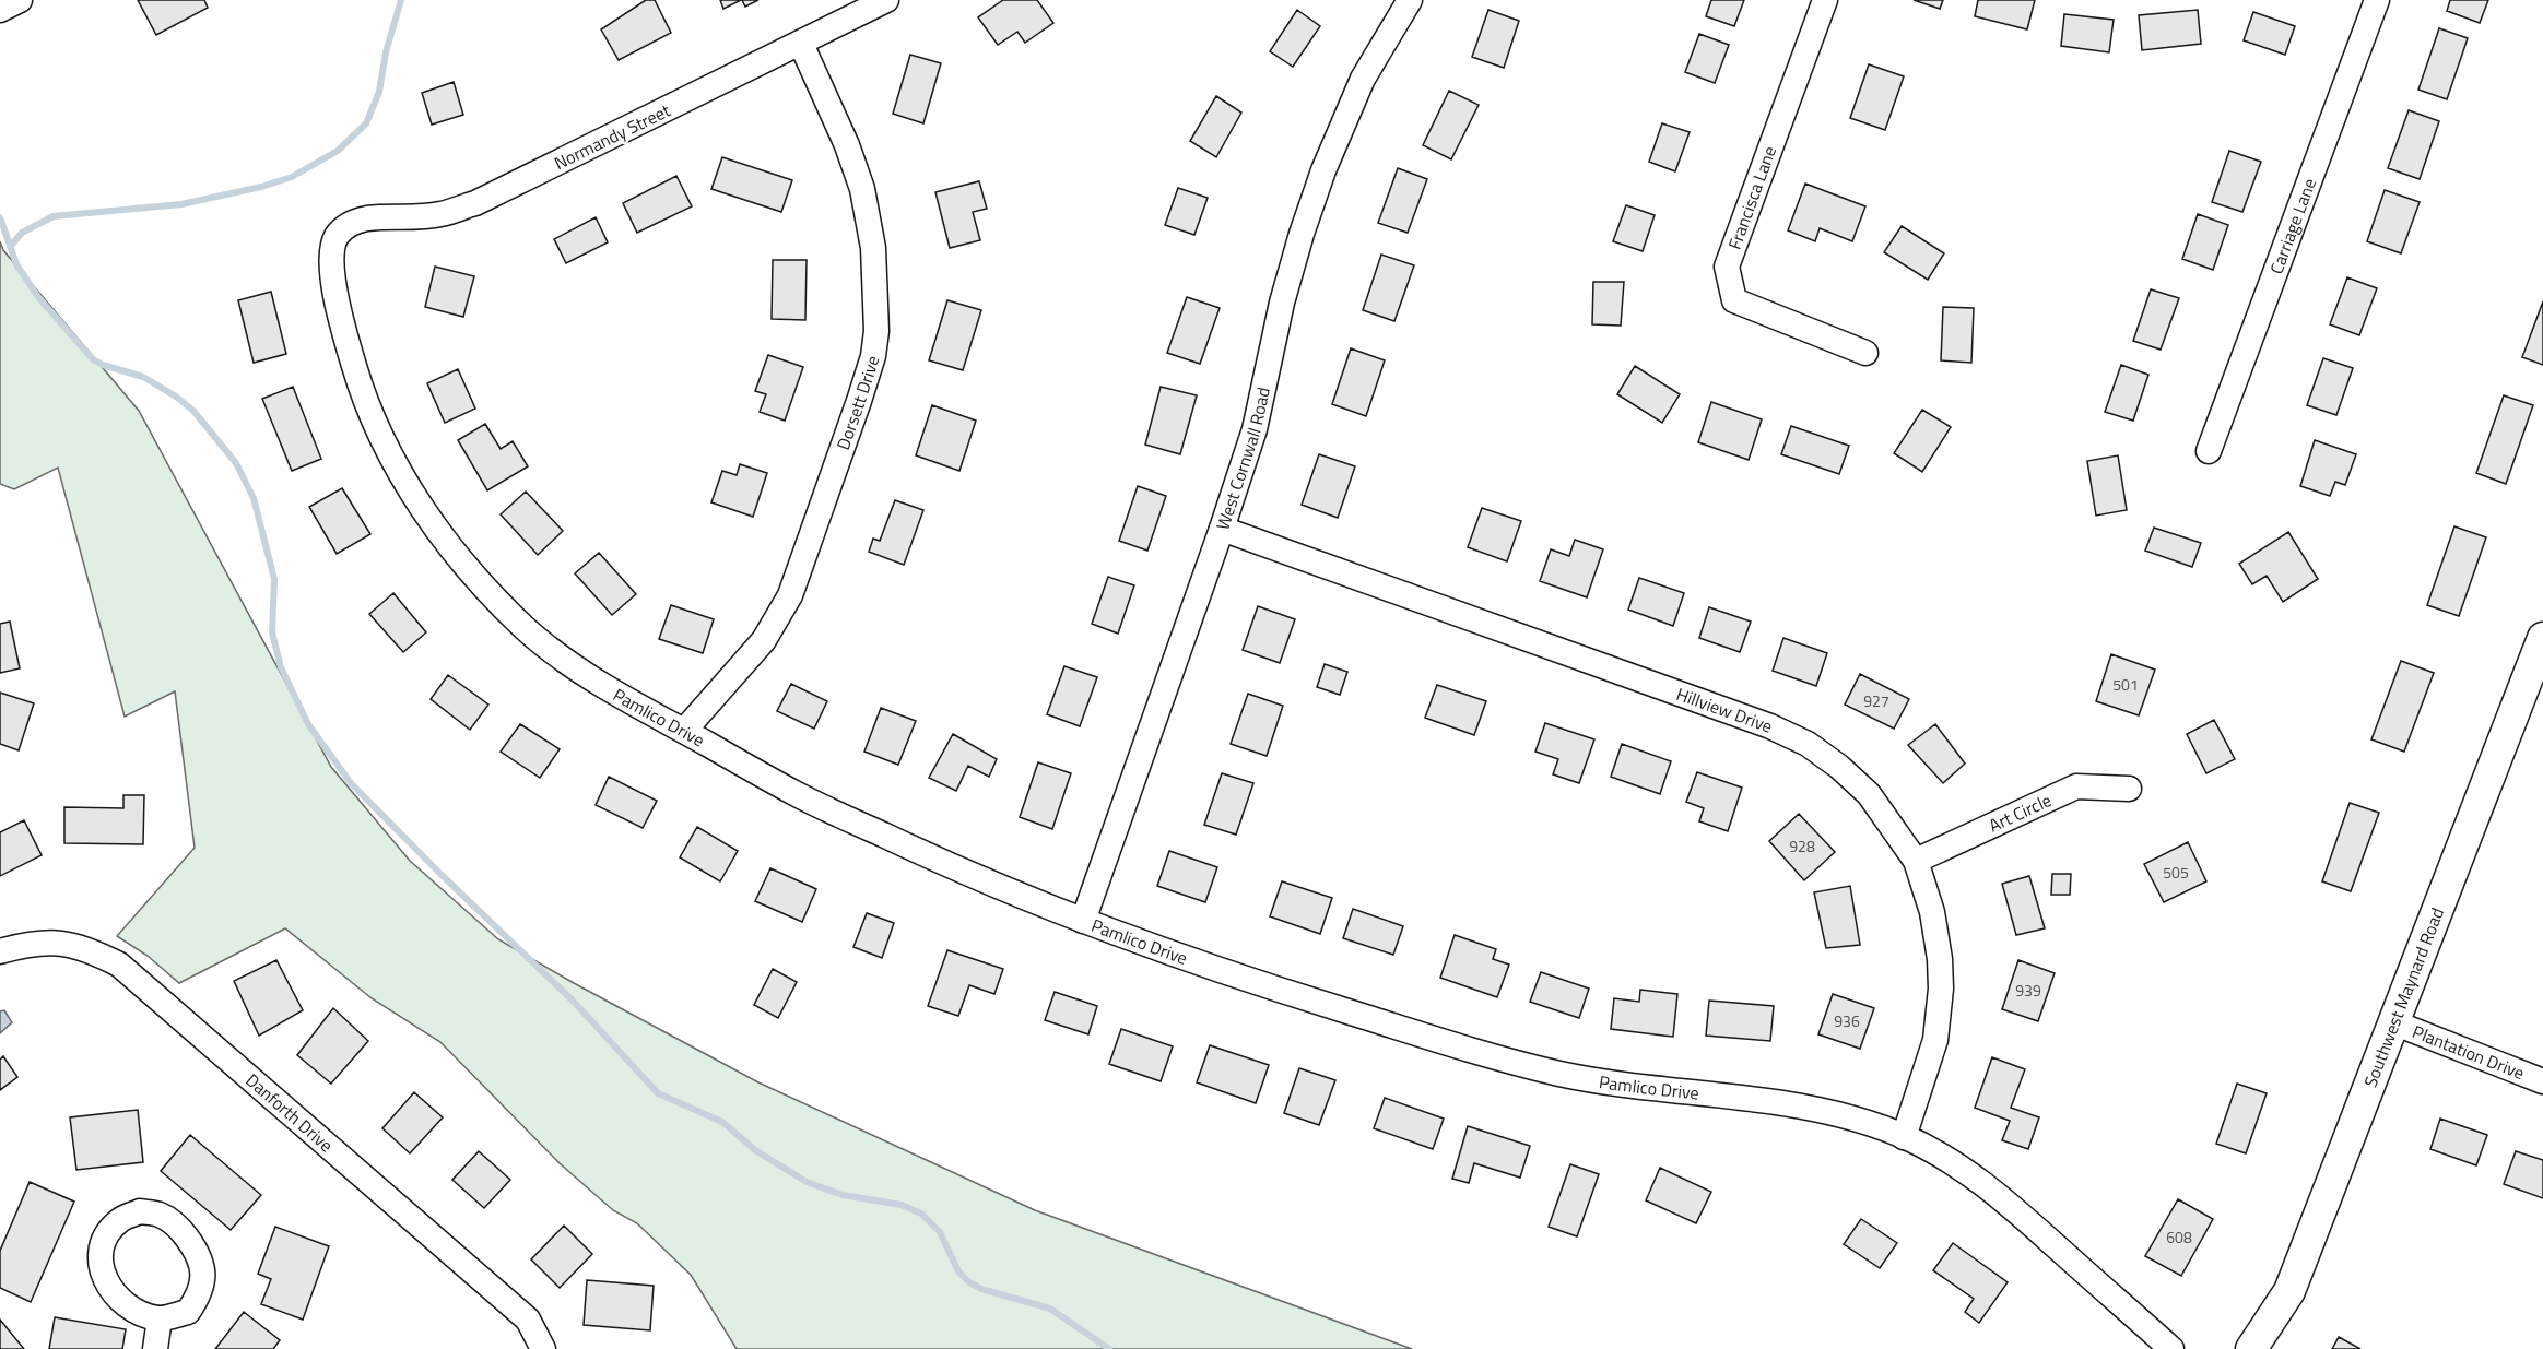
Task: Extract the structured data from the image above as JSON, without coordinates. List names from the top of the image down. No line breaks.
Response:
{"streets":{"main road":["Southwest Maynard Road"],"street":["Normandy Street","Francisca Lane","Carriage Lane","Dorsett Drive","West Cornwall Road","Hillview Drive","Pamlico Drive","Art Circle","Plantation Drive","Danforth Drive"]},"crossings":[["Normandy Street","Dorsett Drive"],["Normandy Street","Pamlico Drive"],["Dorsett Drive","Pamlico Drive"],["West Cornwall Road","Hillview Drive"],["West Cornwall Road","Pamlico Drive"],["Hillview Drive","Pamlico Drive"],["Hillview Drive","Art Circle"],["Southwest Maynard Road","Plantation Drive"]],"house_numbers":["501","927","928","505","939","936","608"]}
